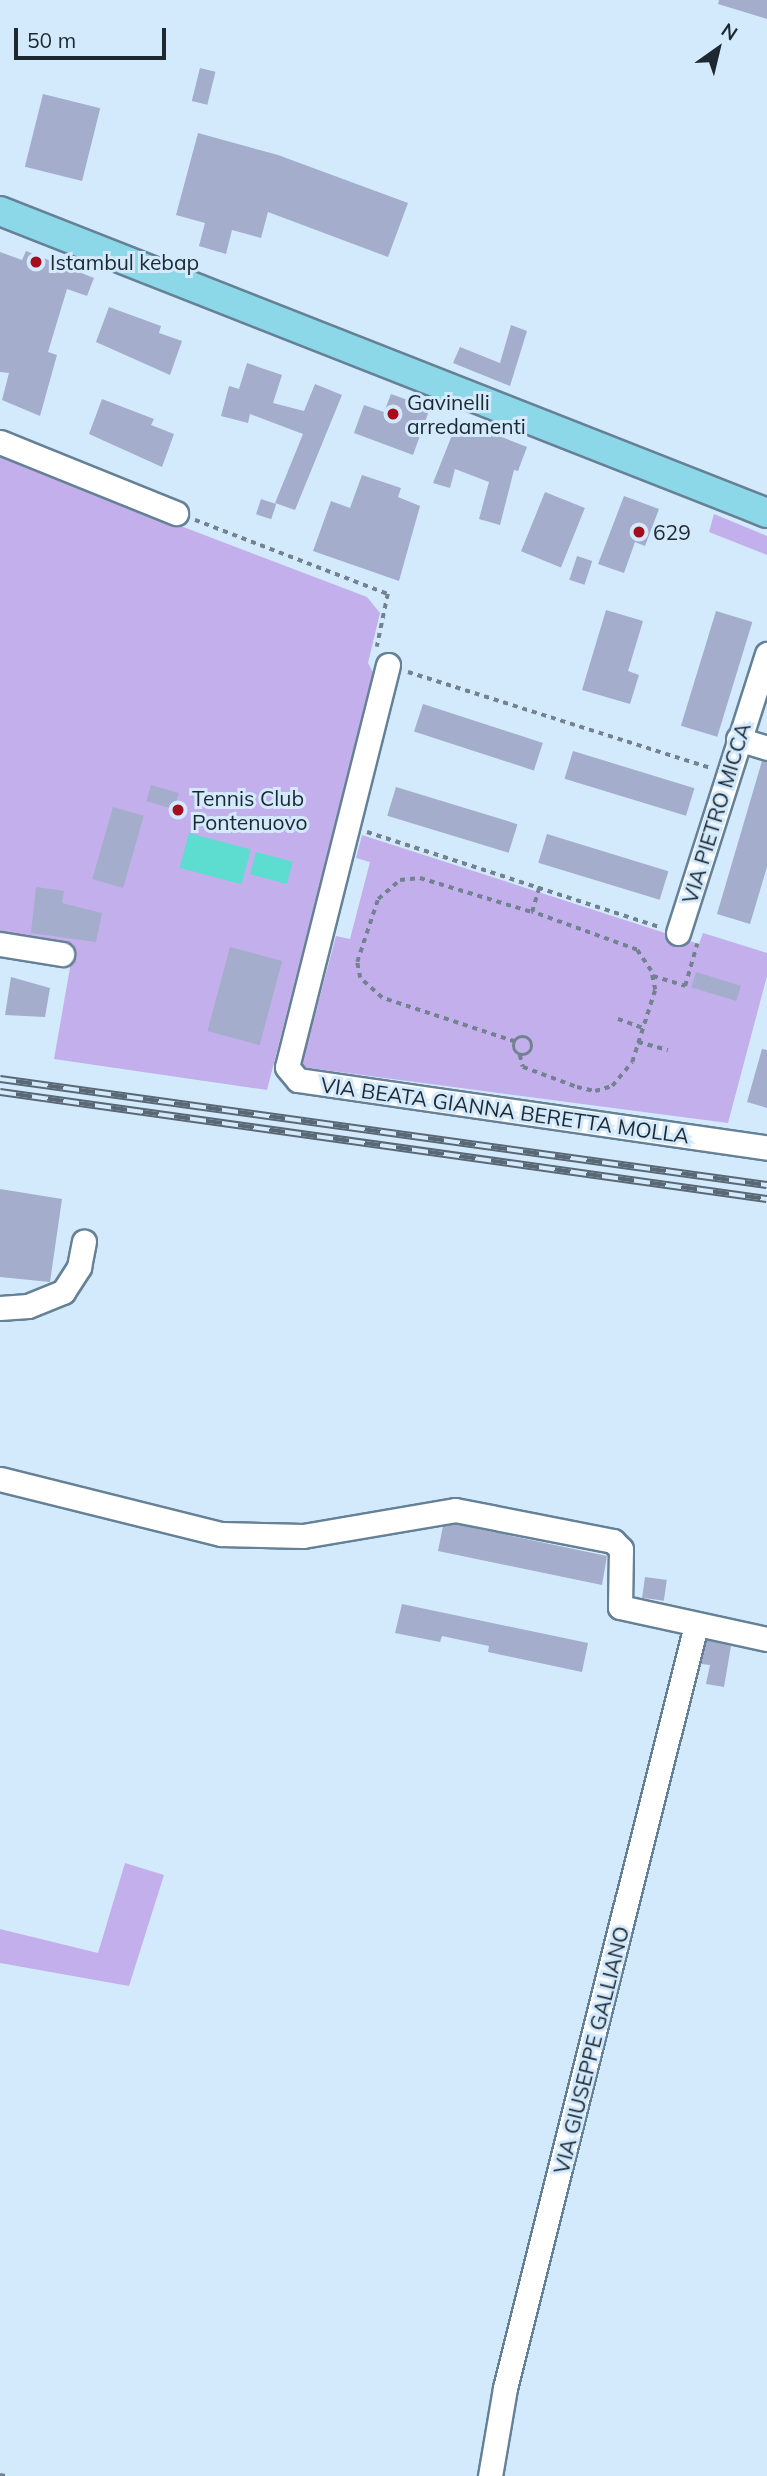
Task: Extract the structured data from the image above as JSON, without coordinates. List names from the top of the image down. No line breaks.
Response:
{"streets":{"street":["VIA PIETRO MICCA","VIA BEATA GIANNA BERETTA MOLLA","VIA GIUSEPPE GALLIANO"]},"places":["Istambul kebap","Gavinelli arredamenti","629","Tennis Club Pontenuovo"],"scale_bar":"50 m","north":"top right"}
